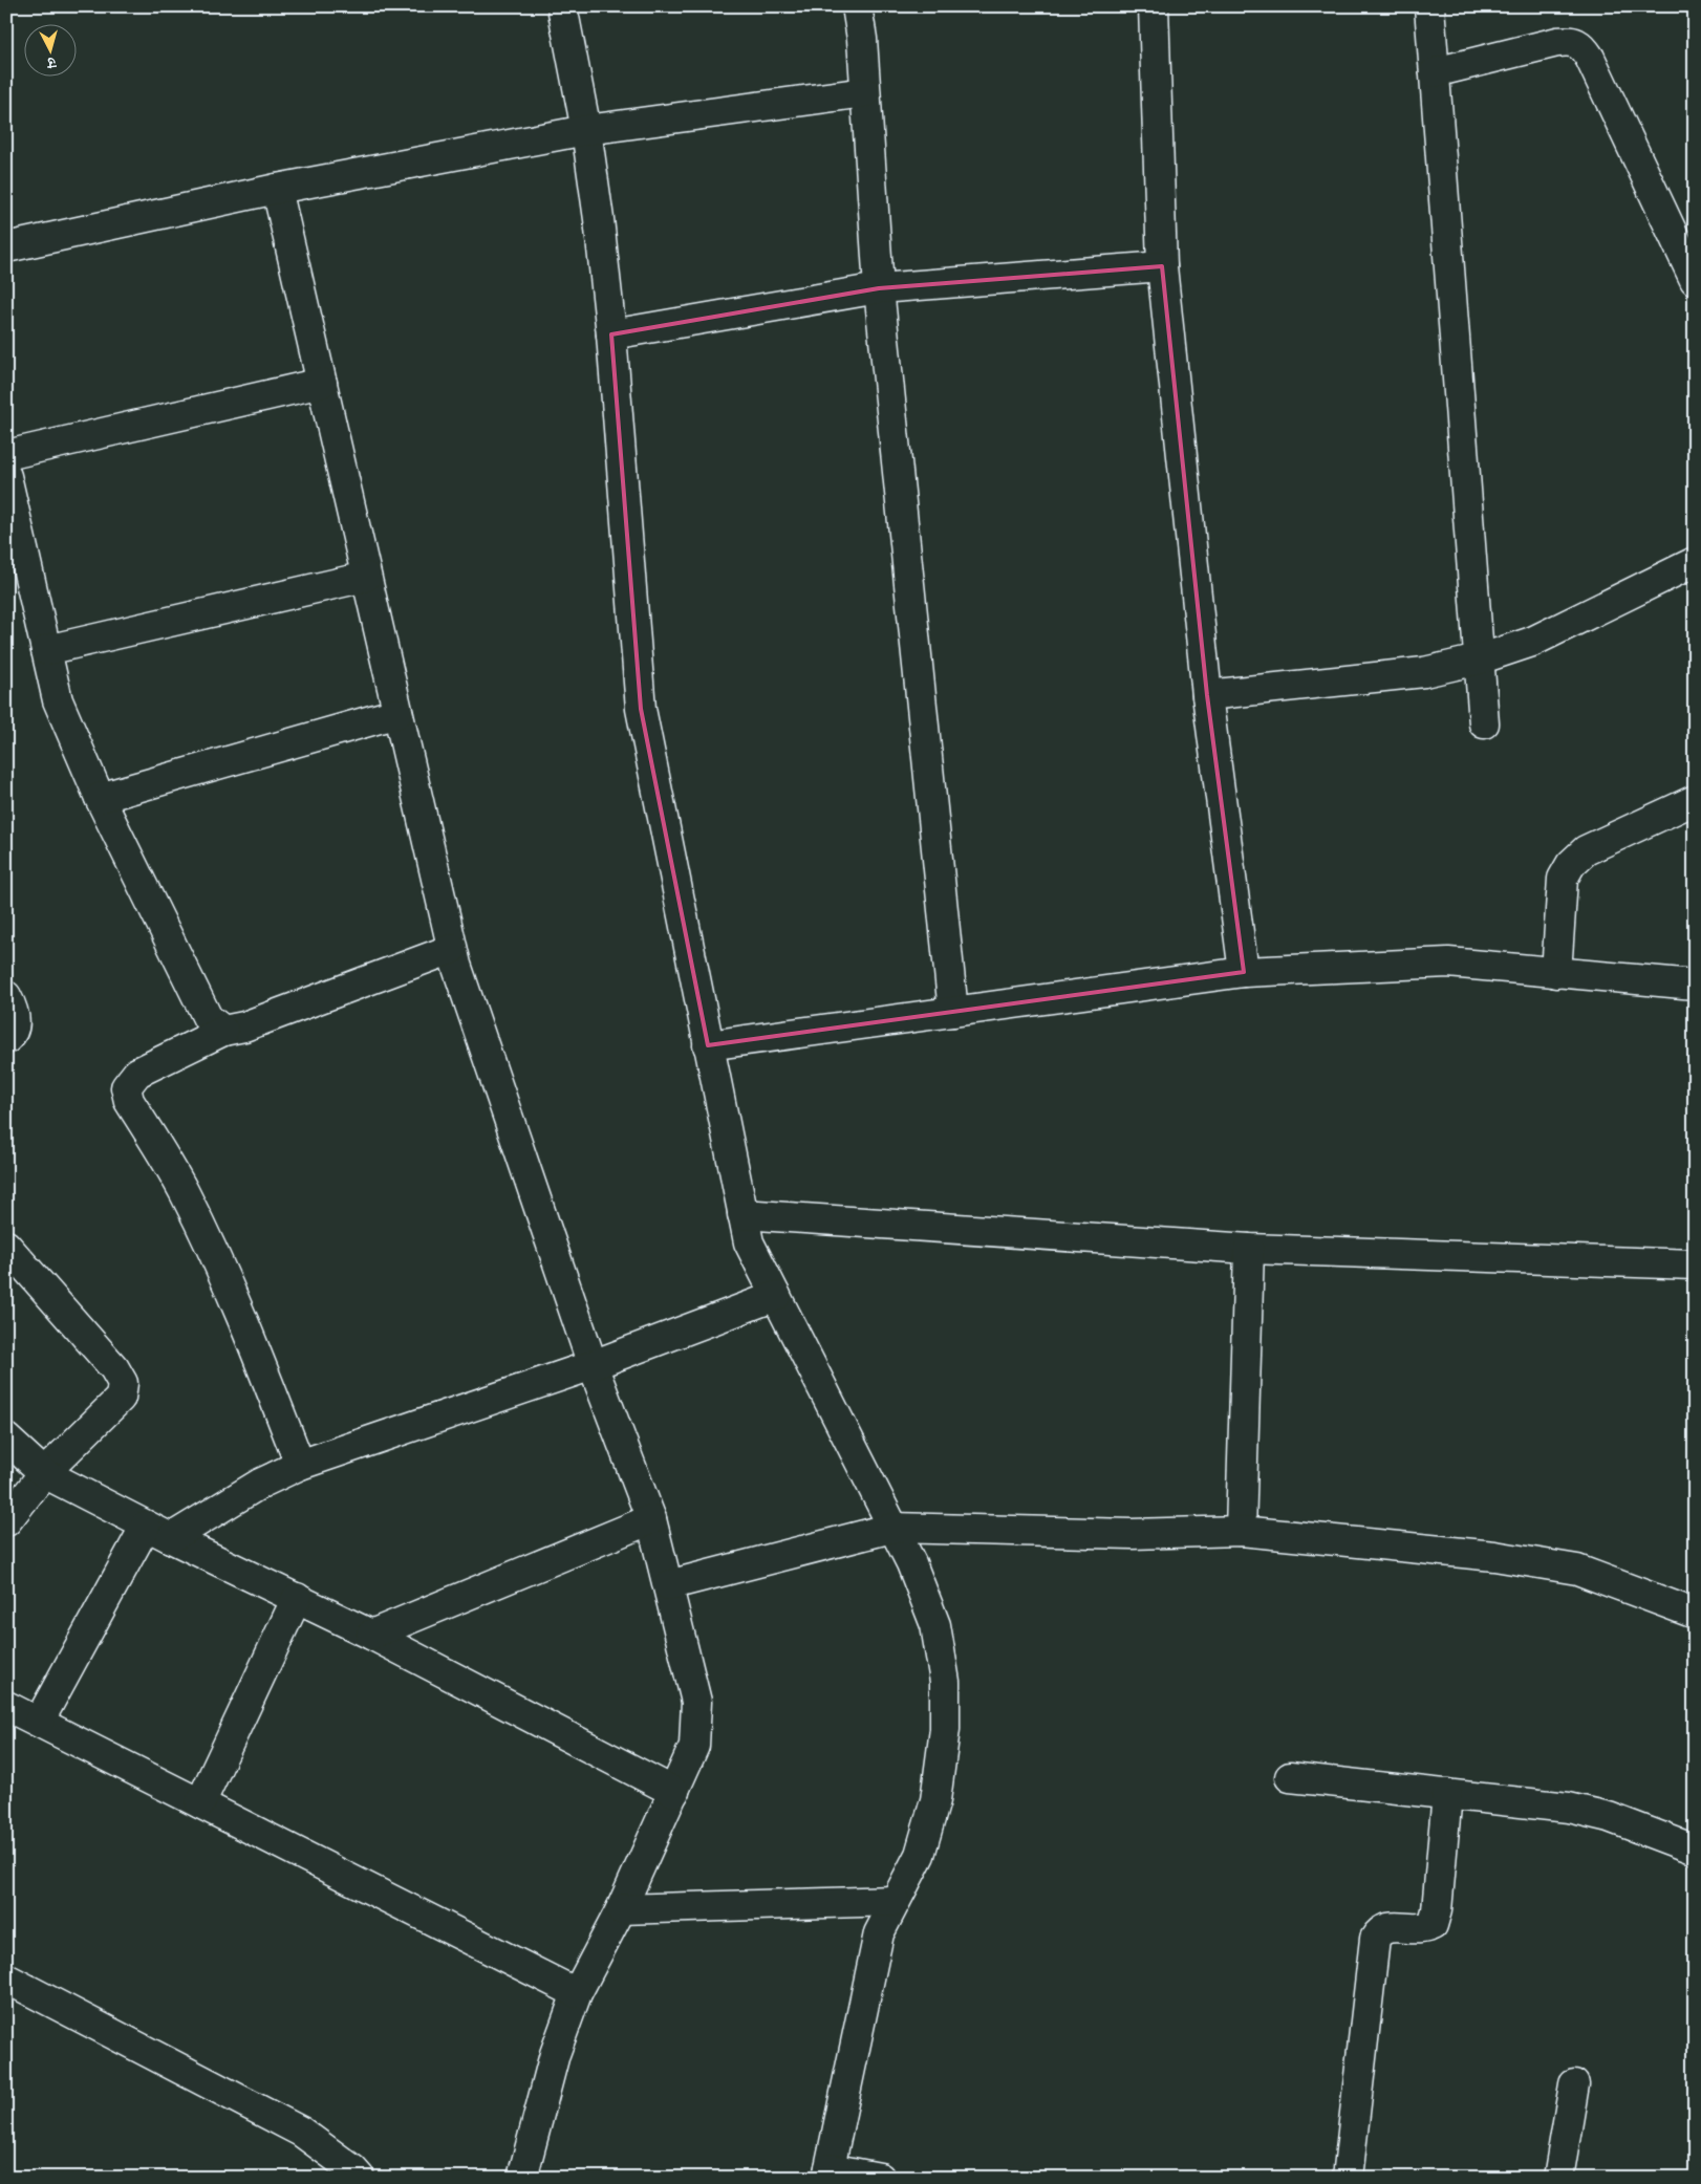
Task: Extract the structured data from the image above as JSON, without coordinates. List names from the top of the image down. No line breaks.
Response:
{"north":"bottom"}
